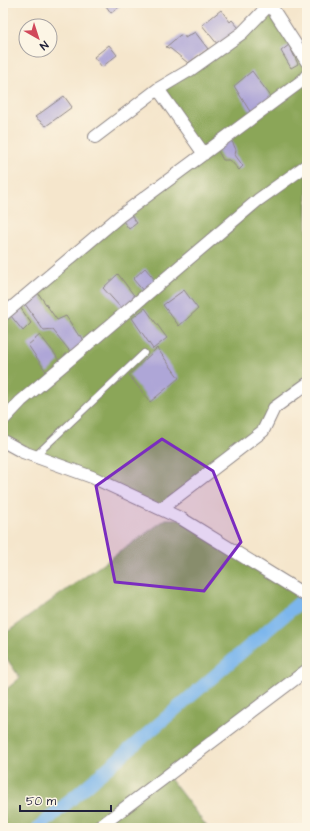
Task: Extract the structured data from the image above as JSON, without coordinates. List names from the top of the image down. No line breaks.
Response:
{"scale_bar":"50 m","north":"bottom right"}
